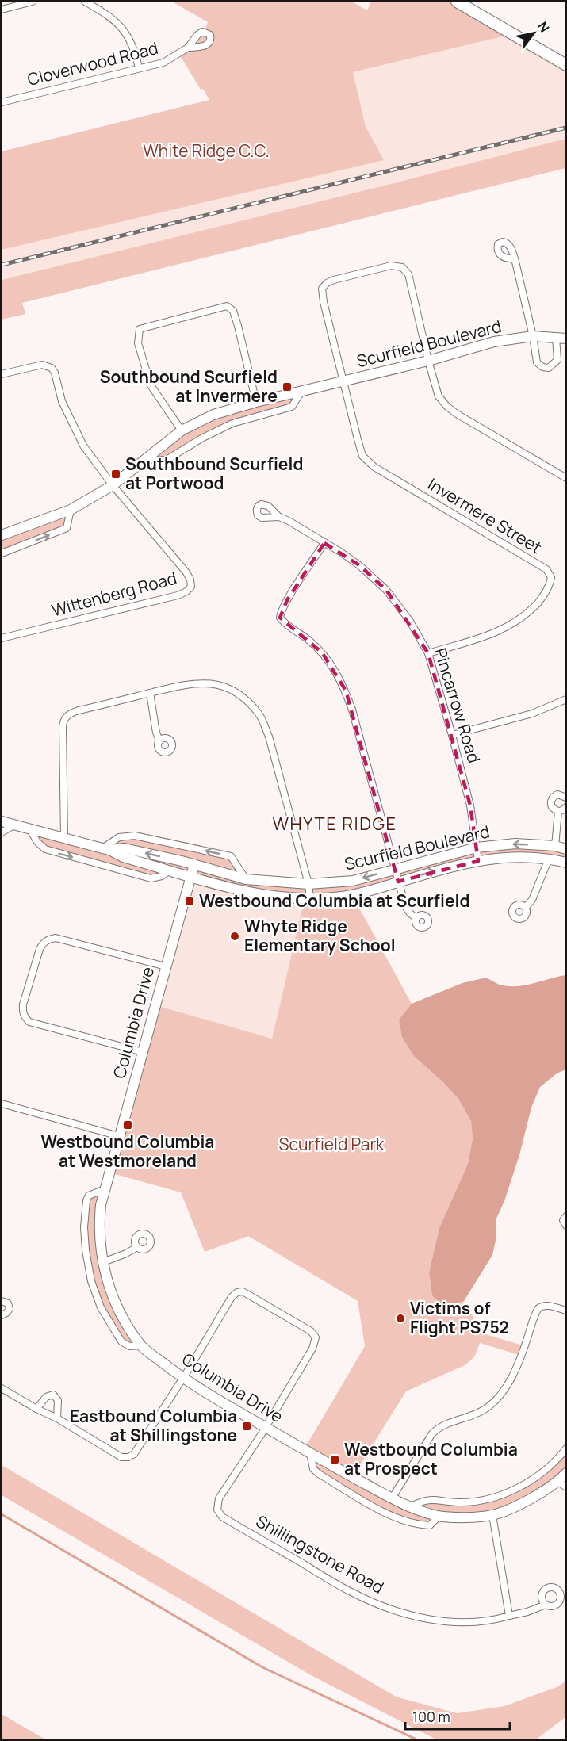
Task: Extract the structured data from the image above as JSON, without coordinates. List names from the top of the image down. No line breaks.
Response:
{"streets":{"street":["Cloverwood Road","Scurfield Boulevard","Invermere Street","Wittenberg Road","Pincarrow Road","Columbia Drive","Shillingstone Road"]},"crossings":[["Scurfield Boulevard","Invermere Street"],["Scurfield Boulevard","Wittenberg Road"],["Scurfield Boulevard","Pincarrow Road"],["Scurfield Boulevard","Columbia Drive"],["Invermere Street","Pincarrow Road"],["Columbia Drive","Shillingstone Road"]],"districts":["WHYTE RIDGE"],"parks":["White Ridge C.C.","Scurfield Park"],"places":{"transit":["Southbound Scurfield at Invermere","Southbound Scurfield at Portwood","Westbound Columbia at Scurfield","Westbound Columbia at Westmoreland","Eastbound Columbia at Shillingstone","Westbound Columbia at Prospect"],"other":["Whyte Ridge Elementary School","Victims of Flight PS752"]},"scale_bar":"100 m","north":"top right"}
